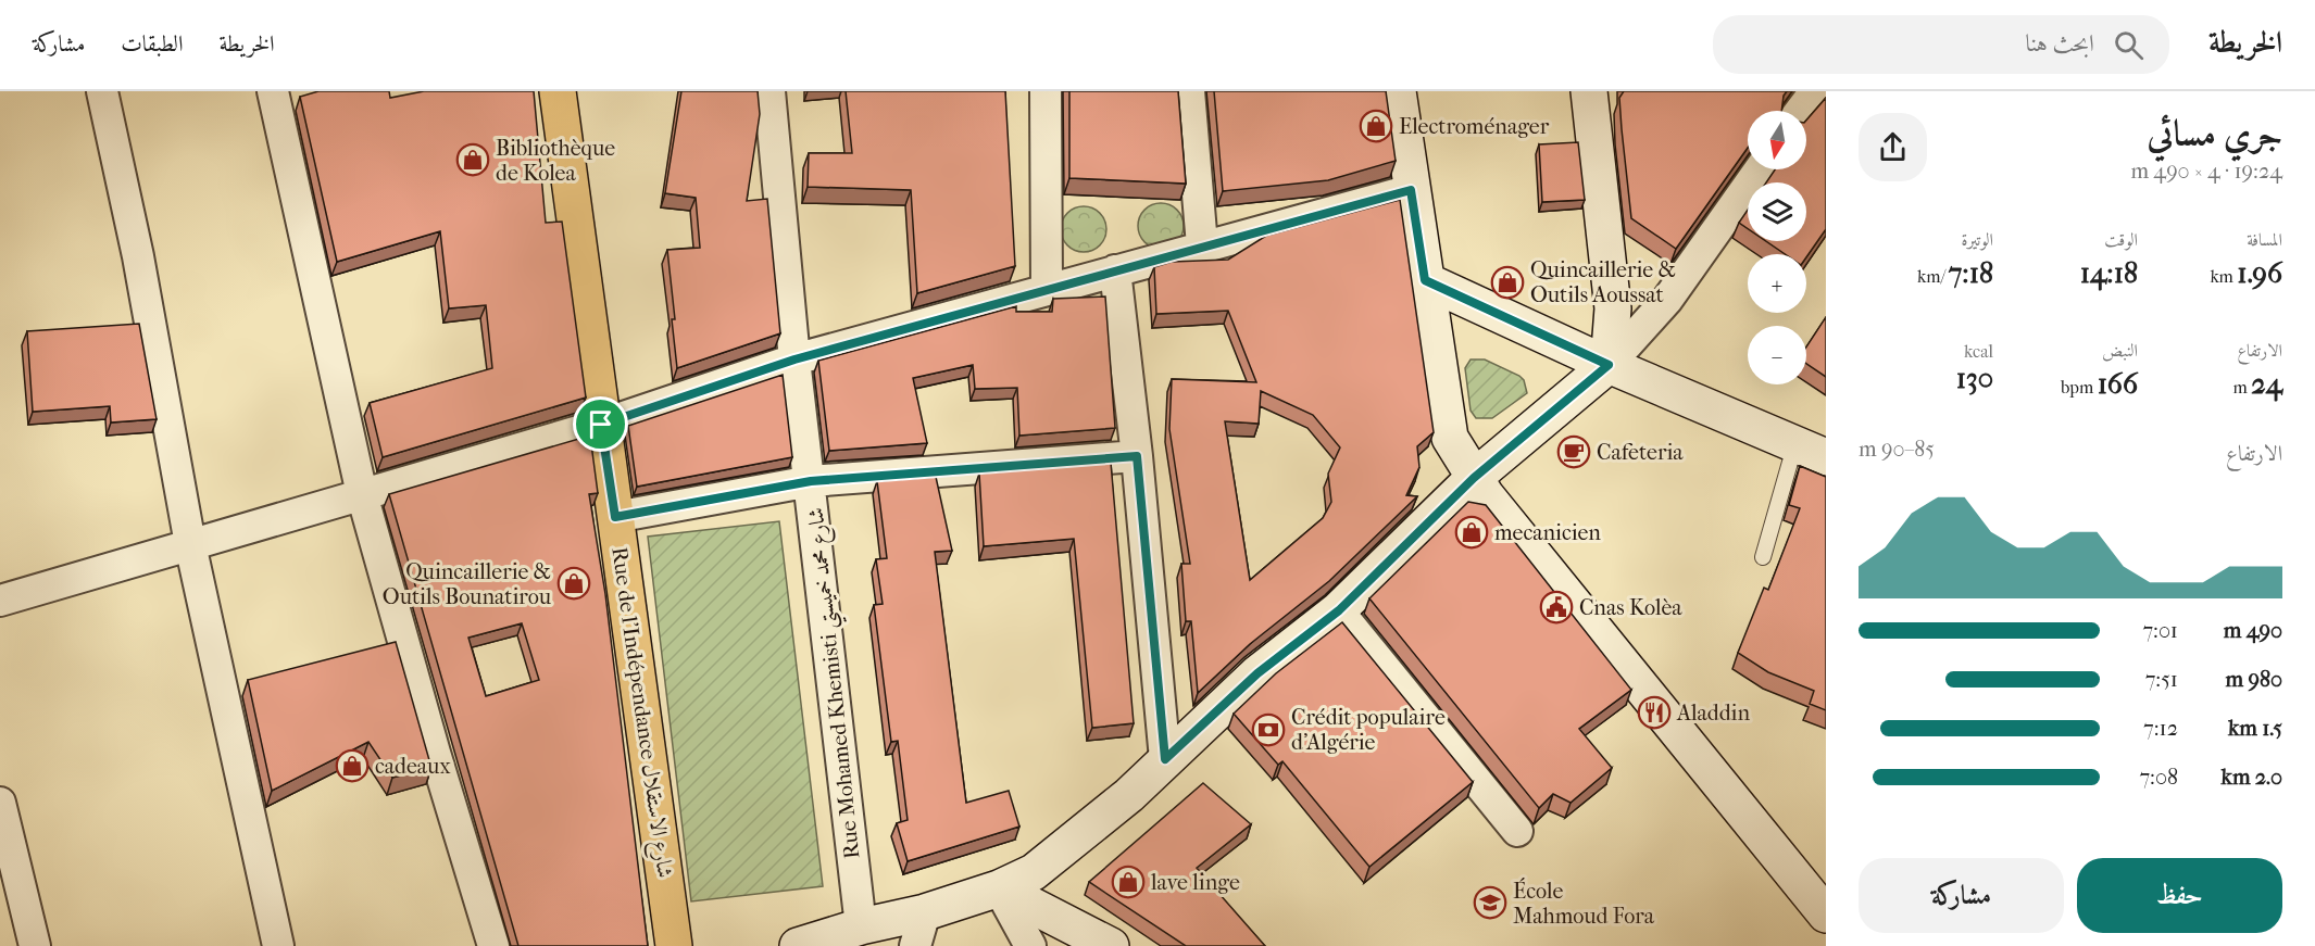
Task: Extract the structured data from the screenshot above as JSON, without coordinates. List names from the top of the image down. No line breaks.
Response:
{"streets":{"main road":["Rue de l'Indépendance شارع الاستقلال"],"street":["Rue Mohamed Khemisti شارع محمد خميستي"]},"places":{"shop":["Electroménager","Bibliothèque de Kolea","Quincaillerie & Outils Aoussat","mecanicien","Quincaillerie & Outils Bounatirou","cadeaux","lave linge"],"cafe":["Cafeteria"],"public building":["Cnas Kolèa"],"restaurant":["Aladdin"],"bank":["Crédit populaire d'Algérie"],"school or university":["École Mahmoud Fora"]},"north":"bottom","page":{"header":"الخريطة","search":"ابحث هنا","nav":["الخريطة","الطبقات","مشاركة"],"heading":["جري مسائي","19:24 · 4 × 490 m"],"map_buttons":["+","−"],"stats":[["المسافة","1.96 km"],["الوقت","14:18"],["الوتيرة","7:18 /km"],["الارتفاع","24 m"],["النبض","166 bpm"],["kcal","130"]],"chart":["الارتفاع","85–90 m"],"list":[{"name":"490 m","note":"7:01"},{"name":"980 m","note":"7:51"},{"name":"1.5 km","note":"7:12"},{"name":"2.0 km","note":"7:08"}],"buttons":["حفظ","مشاركة"]}}
